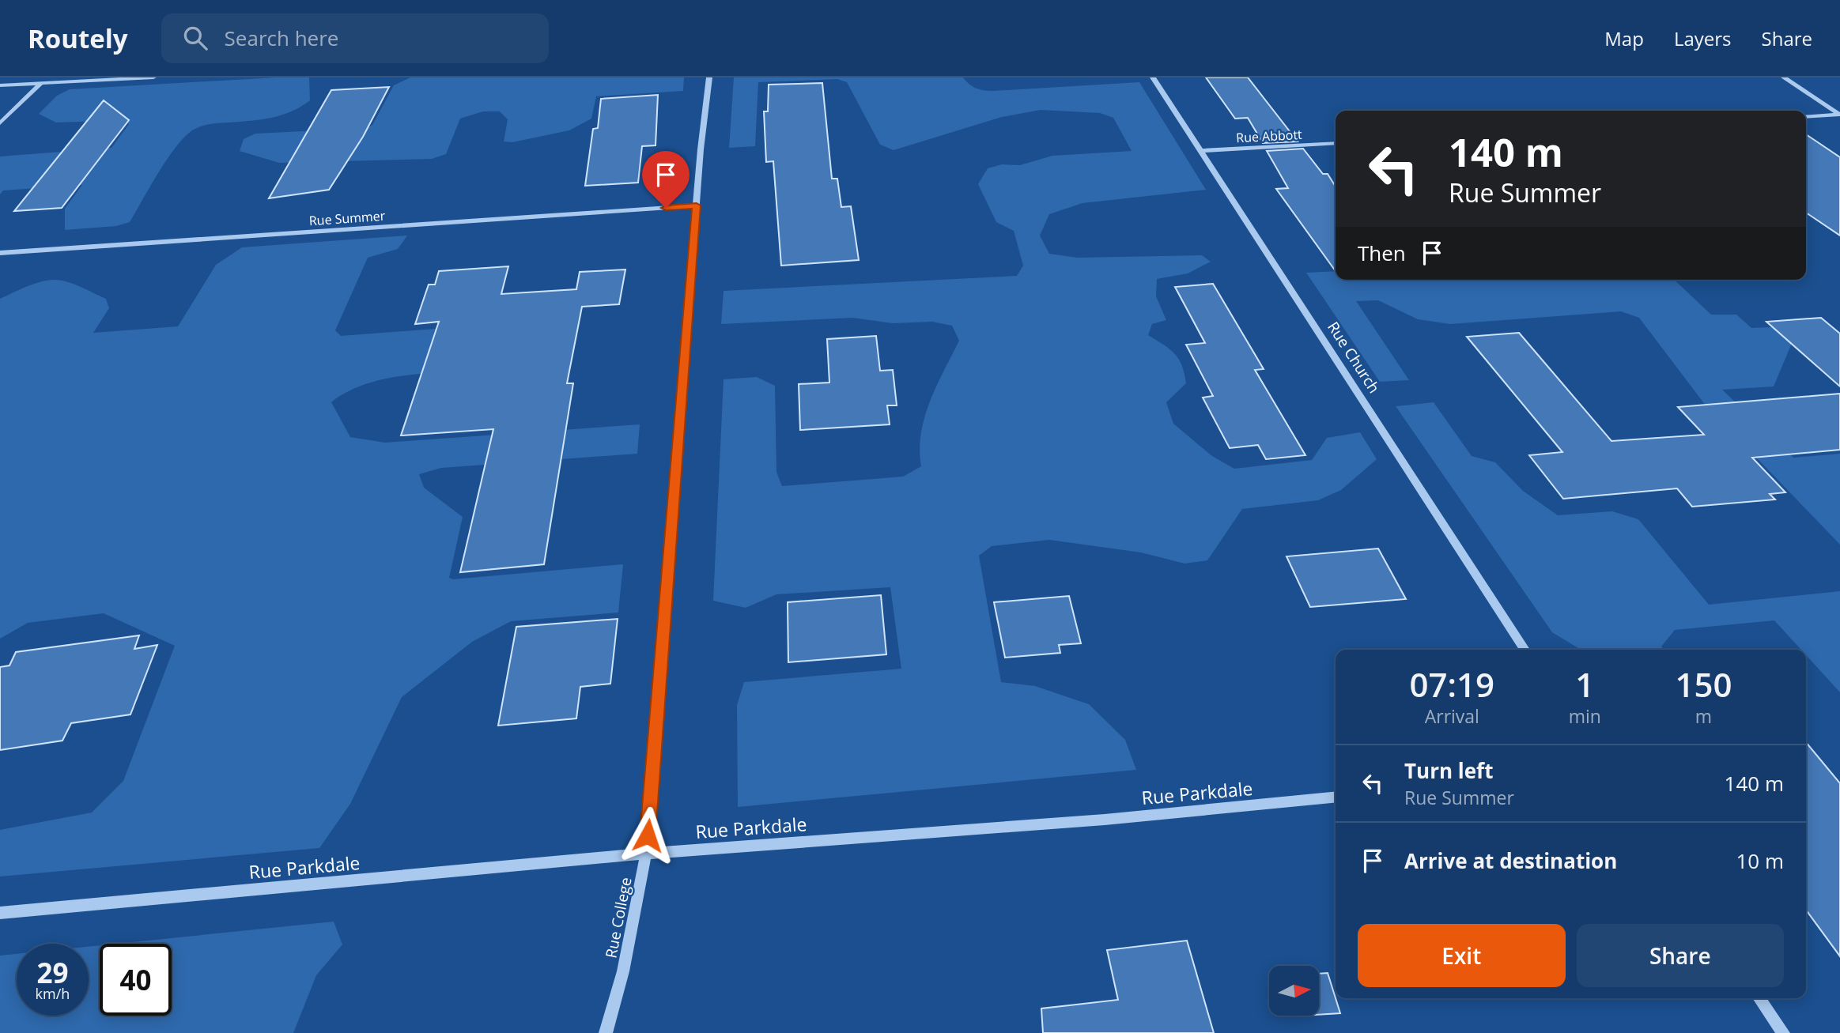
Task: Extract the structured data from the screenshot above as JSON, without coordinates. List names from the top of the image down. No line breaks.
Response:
{"streets":{"street":["Rue Abbott","Rue Summer","Rue Church","Rue Parkdale","Rue College"]},"crossings":[["Rue Abbott","Rue Church"],["Rue Summer","Rue College"],["Rue Parkdale","Rue College"]],"north":"right","page":{"header":"Routely","search":"Search here","nav":["Map","Layers","Share"],"turn":["140 m","Rue Summer"],"then":"Then","eta":["07:19","Arrival","1","min","150","m"],"list":[{"name":"Turn left","note":"Rue Summer","value":"140 m"},{"name":"Arrive at destination","value":"10 m"}],"buttons":["Exit","Share"],"speed":"29 km/h","limit":"40"}}
